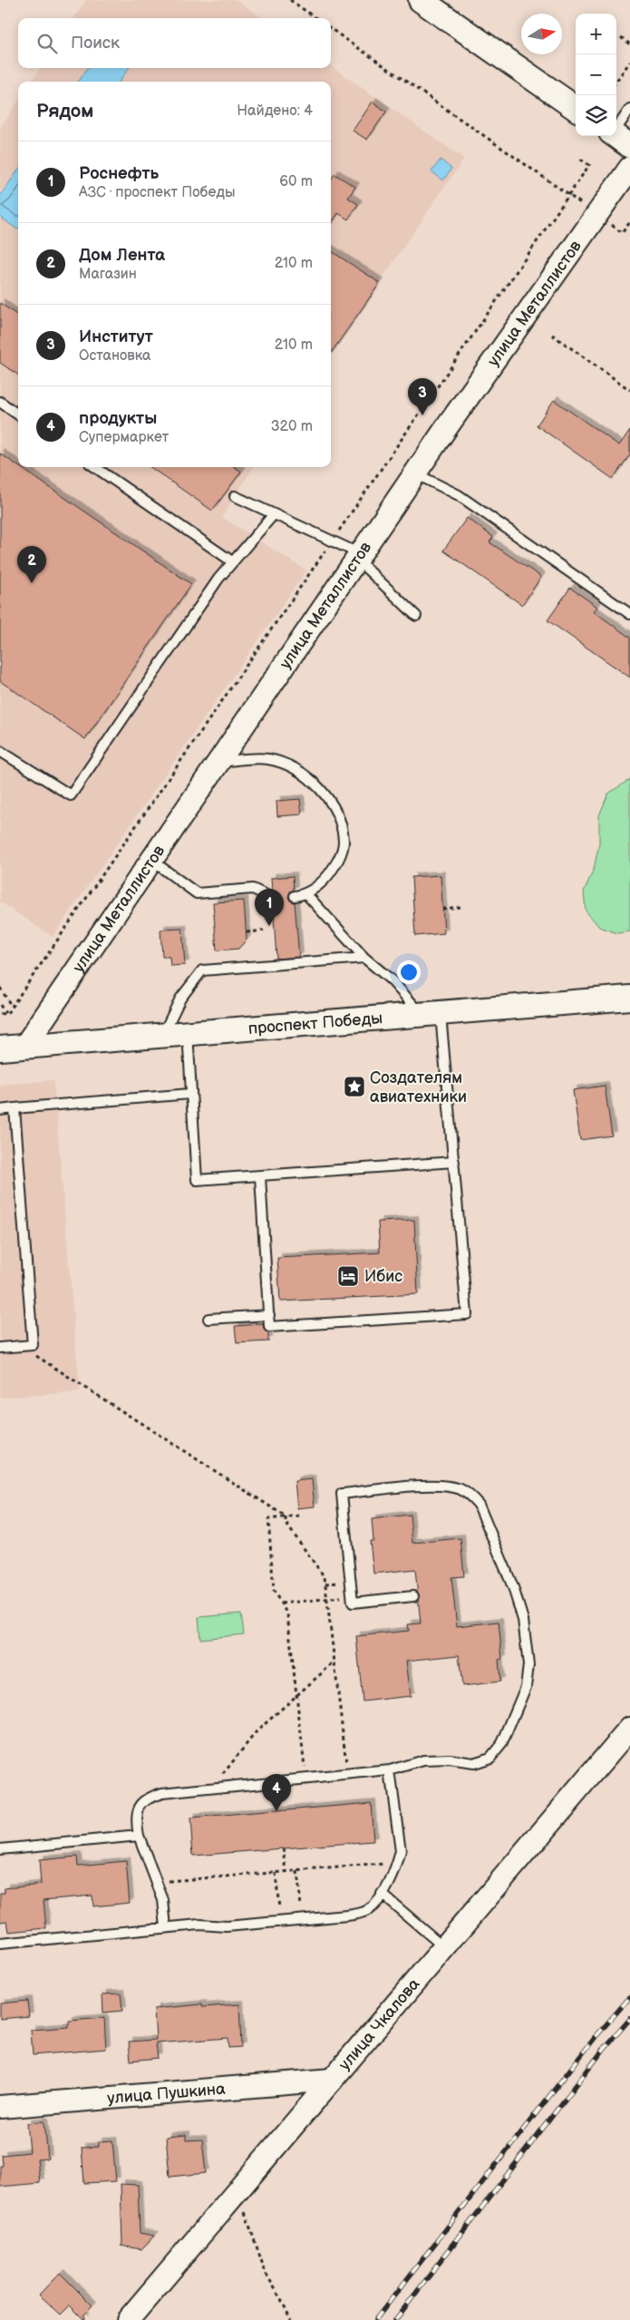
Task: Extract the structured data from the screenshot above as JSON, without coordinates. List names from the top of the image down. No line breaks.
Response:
{"streets":{"main road":["проспект Победы"],"street":["улица Металлистов","улица Чкалова","улица Пушкина"]},"crossings":[["улица Металлистов","проспект Победы"],["улица Чкалова","улица Пушкина"]],"places":{"place":["Создателям авиатехники"],"hotel":["Ибис"]},"north":"right","page":{"map_buttons":["+","−"],"search":"Поиск","heading":["Рядом","Найдено: 4"],"list":[{"mark":"1","name":"Роснефть","note":"АЗС · проспект Победы","value":"60 m"},{"mark":"2","name":"Дом Лента","note":"Магазин","value":"210 m"},{"mark":"3","name":"Институт","note":"Остановка","value":"210 m"},{"mark":"4","name":"продукты","note":"Супермаркет","value":"320 m"}],"pins":["3","2","1","4"]}}
